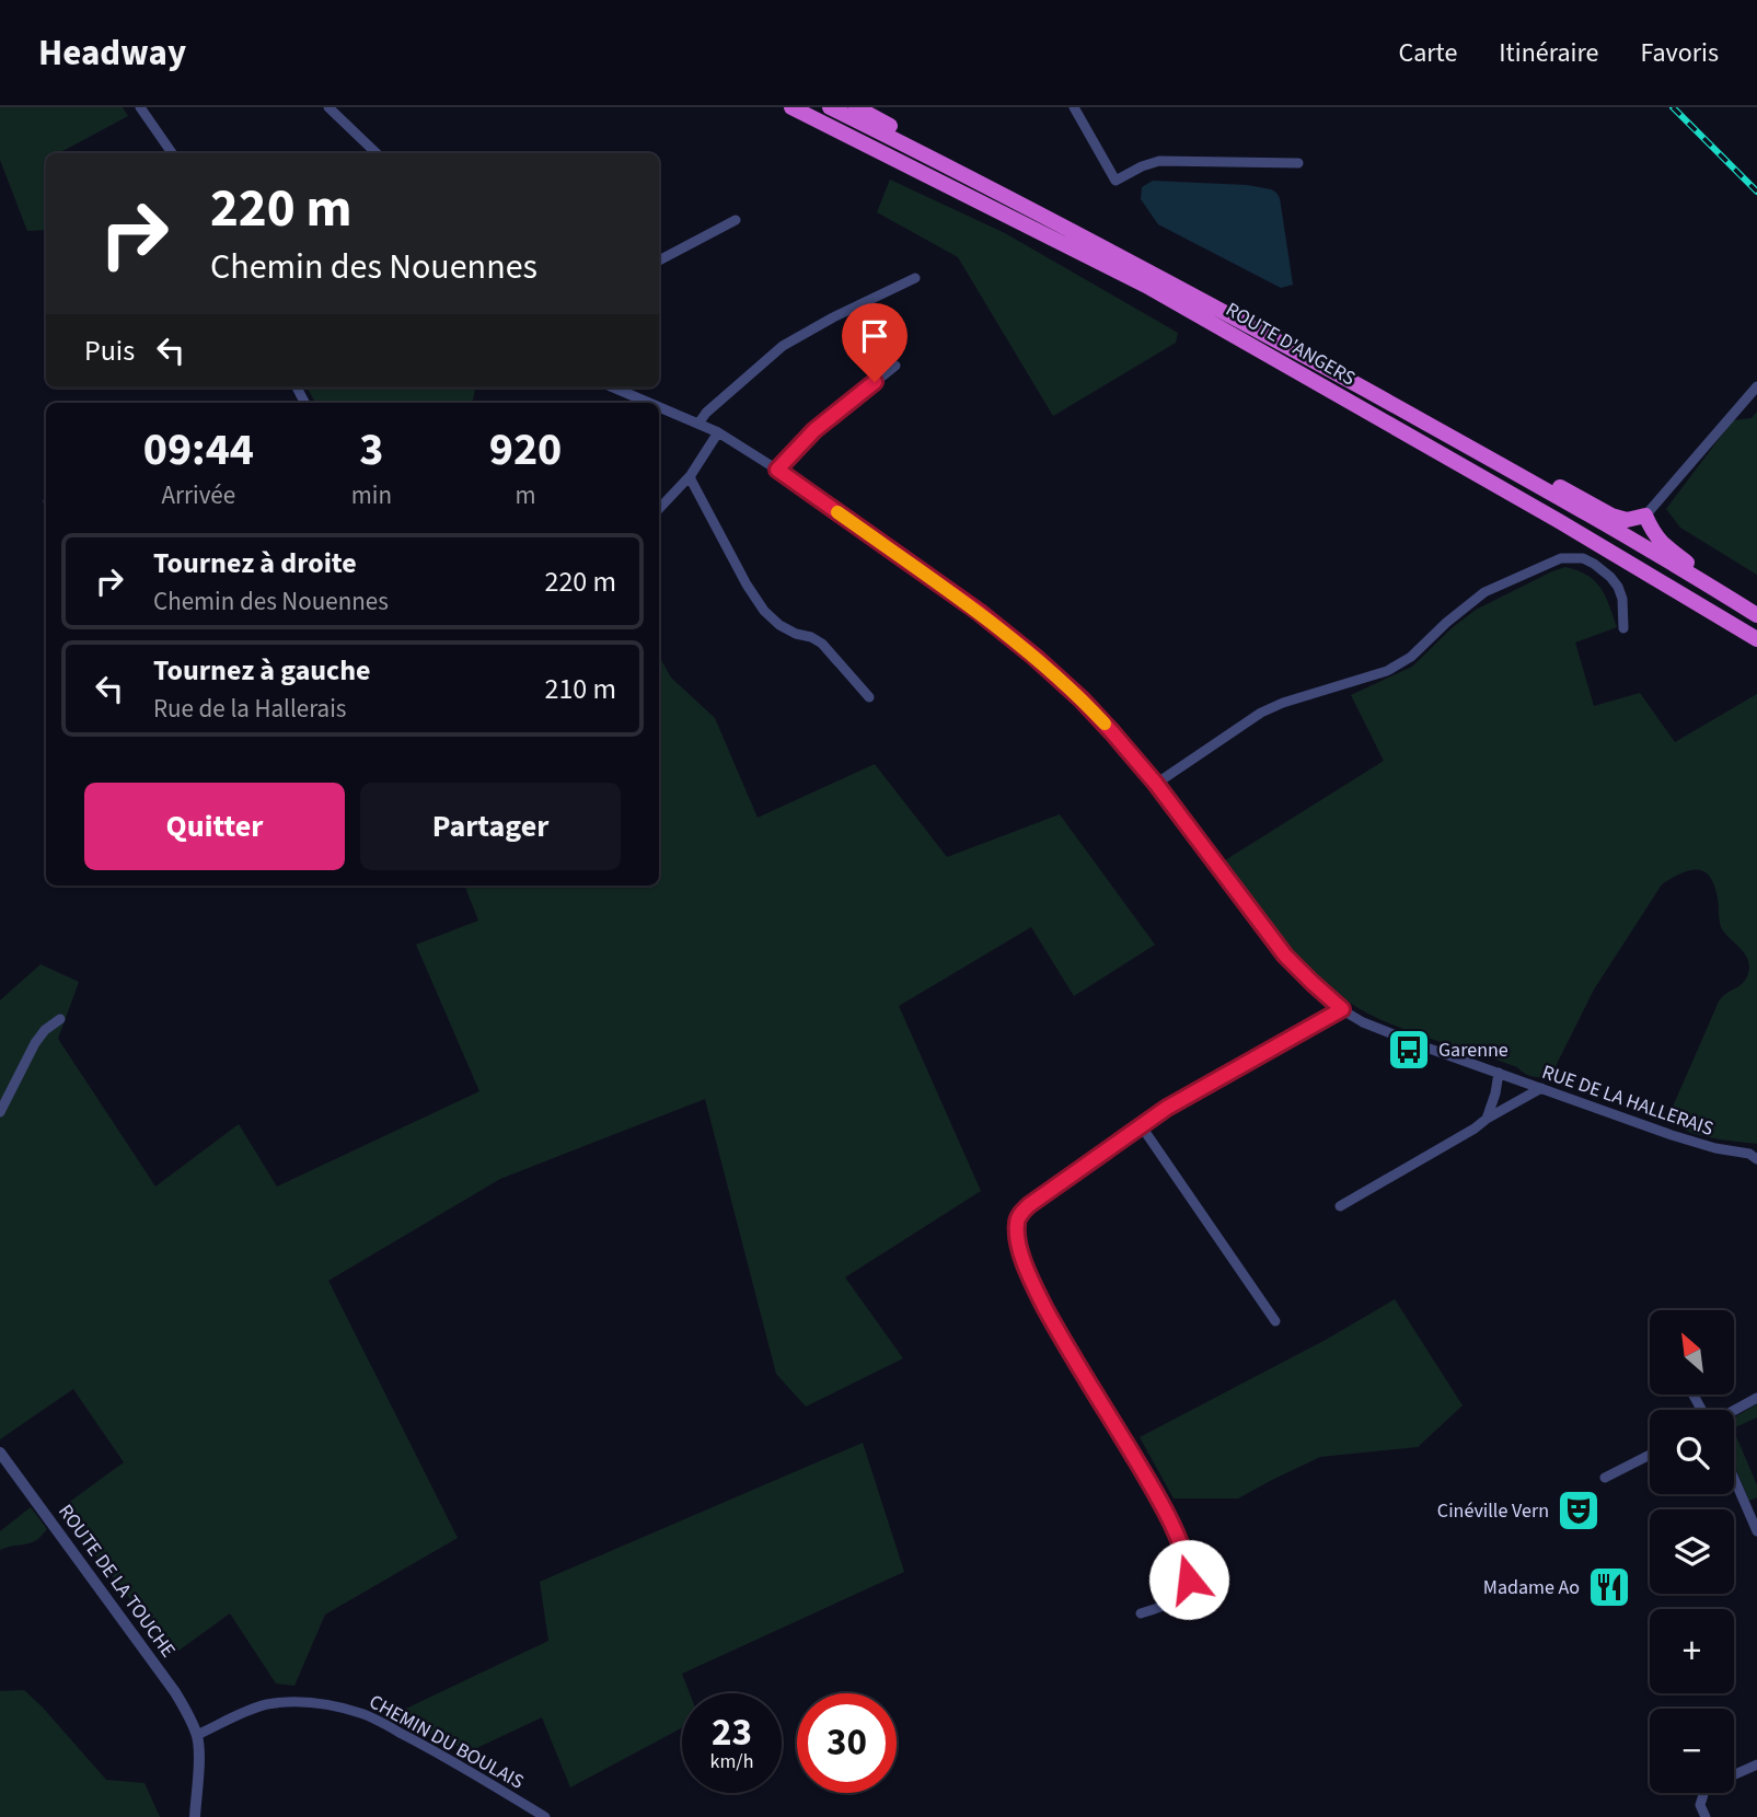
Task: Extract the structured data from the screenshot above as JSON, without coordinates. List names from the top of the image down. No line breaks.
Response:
{"streets":{"highway":["ROUTE D'ANGERS"],"street":["RUE DE LA HALLERAIS","ROUTE DE LA TOUCHE","CHEMIN DU BOULAIS"]},"crossings":[["ROUTE DE LA TOUCHE","CHEMIN DU BOULAIS"]],"places":{"bus stop":["Garenne"],"theatre":["Cinéville Vern"],"restaurant":["Madame Ao"]},"north":"top left","page":{"header":"Headway","nav":["Carte","Itinéraire","Favoris"],"turn":["220 m","Chemin des Nouennes"],"then":"Puis","eta":["09:44","Arrivée","3","min","920","m"],"list":[{"name":"Tournez à droite","note":"Chemin des Nouennes","value":"220 m"},{"name":"Tournez à gauche","note":"Rue de la Hallerais","value":"210 m"}],"buttons":["Quitter","Partager"],"map_buttons":["+","−"],"speed":"23 km/h","limit":"30"}}
